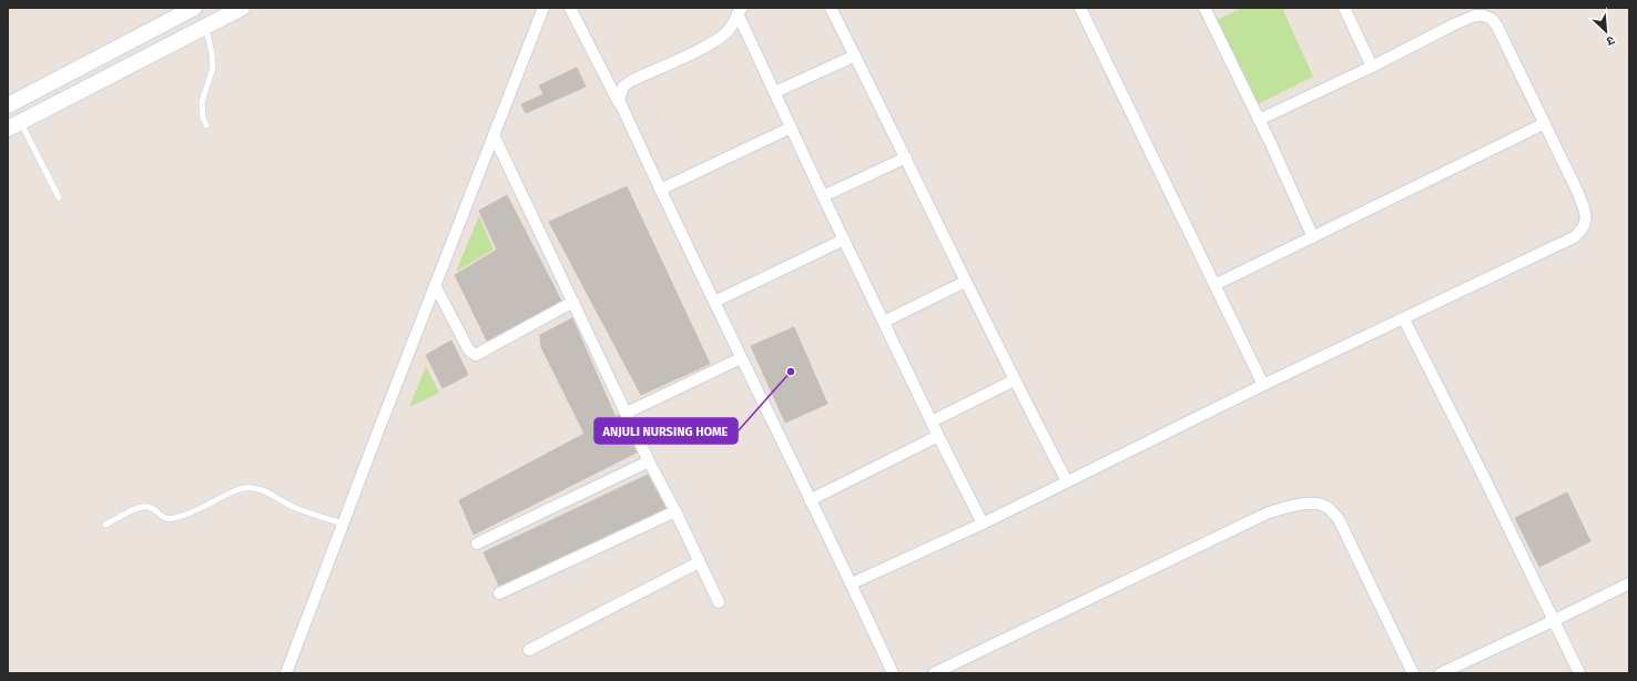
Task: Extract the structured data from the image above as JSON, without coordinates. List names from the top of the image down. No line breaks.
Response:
{"places":["ANJULI NURSING HOME"],"north":"bottom right"}
